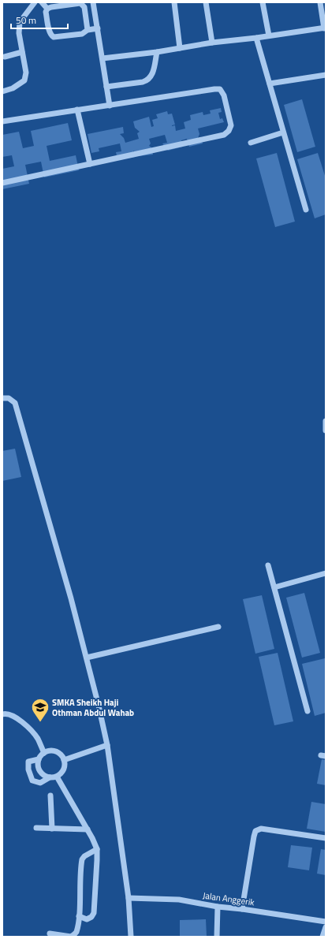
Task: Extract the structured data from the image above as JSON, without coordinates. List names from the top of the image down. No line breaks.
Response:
{"streets":{"street":["Jalan Anggerik"]},"places":{"school or university":["SMKA Sheikh Haji Othman Abdul Wahab"]},"scale_bar":"50 m"}
